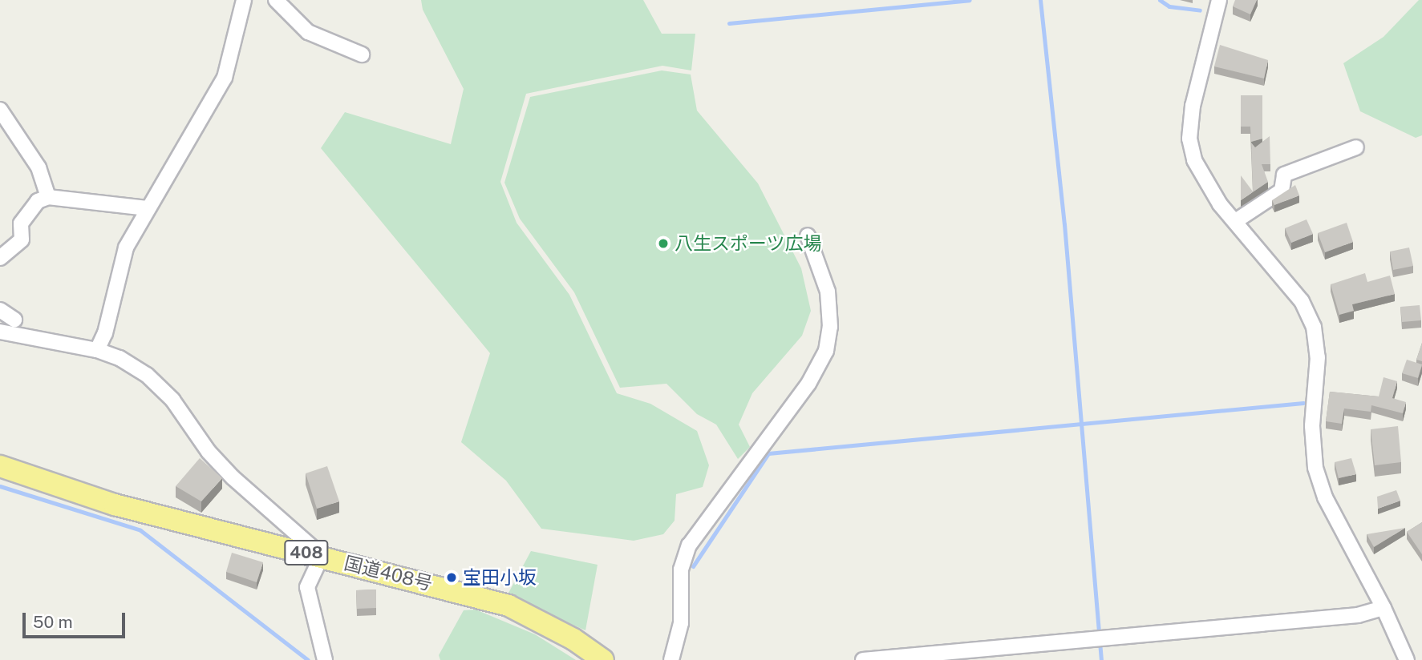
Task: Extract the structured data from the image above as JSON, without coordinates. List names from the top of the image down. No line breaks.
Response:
{"streets":{"highway":["408","国道408号"]},"places":["八生スポーツ広場","宝田小坂"],"scale_bar":"50 m"}
